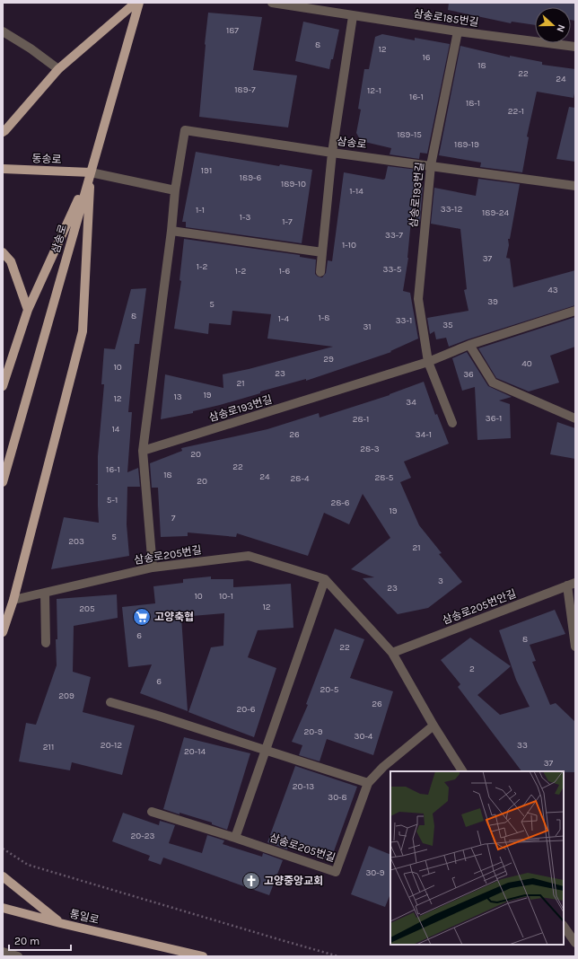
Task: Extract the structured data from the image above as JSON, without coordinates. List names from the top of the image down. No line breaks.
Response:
{"streets":{"main road":["삼송로","동송로","통일로"],"street":["삼송로185번길","삼송로193번길","삼송로205번길","삼송로205번안길"]},"crossings":[["삼송로185번길","삼송로193번길"],["삼송로","동송로"],["삼송로","삼송로193번길"]],"places":{"supermarket":["고양축협"],"church":["고양중앙교회"]},"house_numbers":["187","8","12","16","18","22","24","189-7","12-1","16-1","18-1","22-1","189-15","189-19","191","189-6","189-10","1-14","33-12","1-1","189-24","1-3","1-7","33-7","1-10","37","1-2","33-5","1-2","1-6","43","39","5","8","1-8","1-4","33-1","35","31","29","40","10","23","36","21","19","13","12","34","36-1","28-1","14","26","34-1","28-3","20","22","16-1","18","24","28-5","28-4","20","5-1","28-6","19","7","5","203","21","3","23","10","10-1","12","205","6","8","22","2","6","20-5","209","26","20-6","20-9","30-4","20-12","33","211","20-14","37","20-13","30-8","20-23","30-9"],"scale_bar":"20 m","north":"right"}
